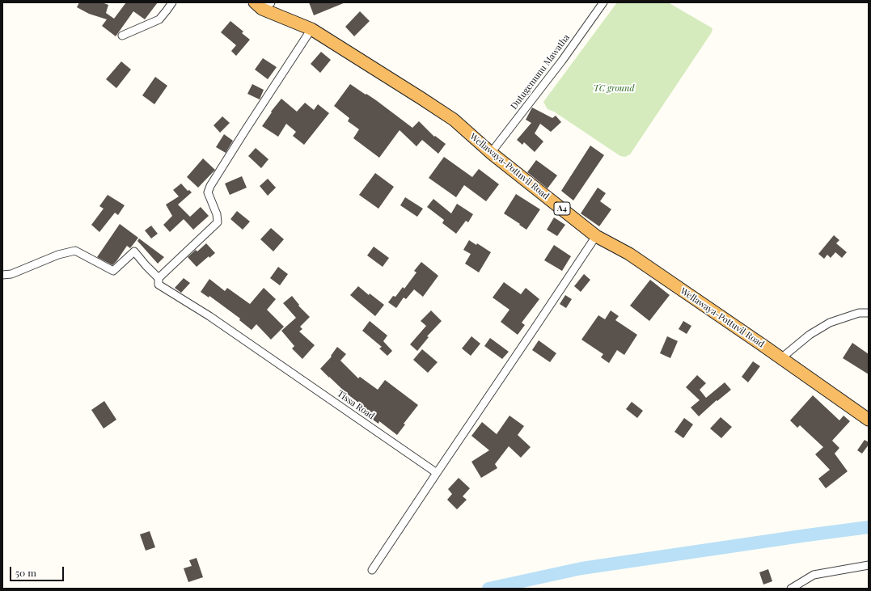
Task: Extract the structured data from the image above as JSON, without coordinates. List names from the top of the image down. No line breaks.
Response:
{"streets":{"highway":["Wellawaya-Pottuvil Road","A4"],"street":["Dutugemunu Mawatha","Tissa Road"]},"crossings":[["Dutugemunu Mawatha","Wellawaya-Pottuvil Road"]],"parks":["TC ground"],"scale_bar":"50 m"}
